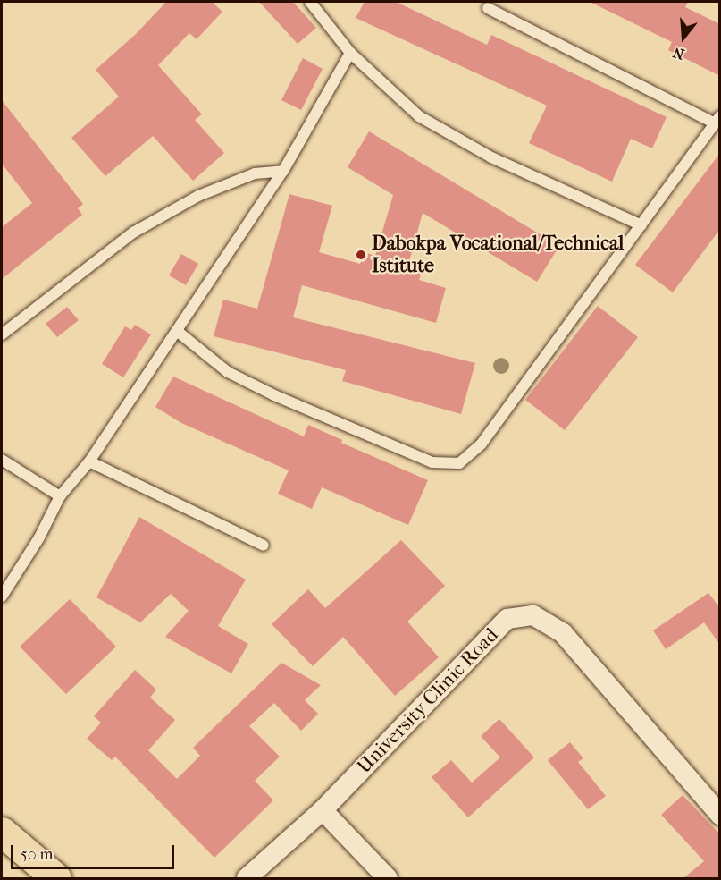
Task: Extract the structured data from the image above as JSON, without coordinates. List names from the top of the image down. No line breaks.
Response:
{"streets":{"street":["University Clinic Road"]},"places":["Dabokpa Vocational/Technical Istitute"],"scale_bar":"50 m","north":"bottom"}
